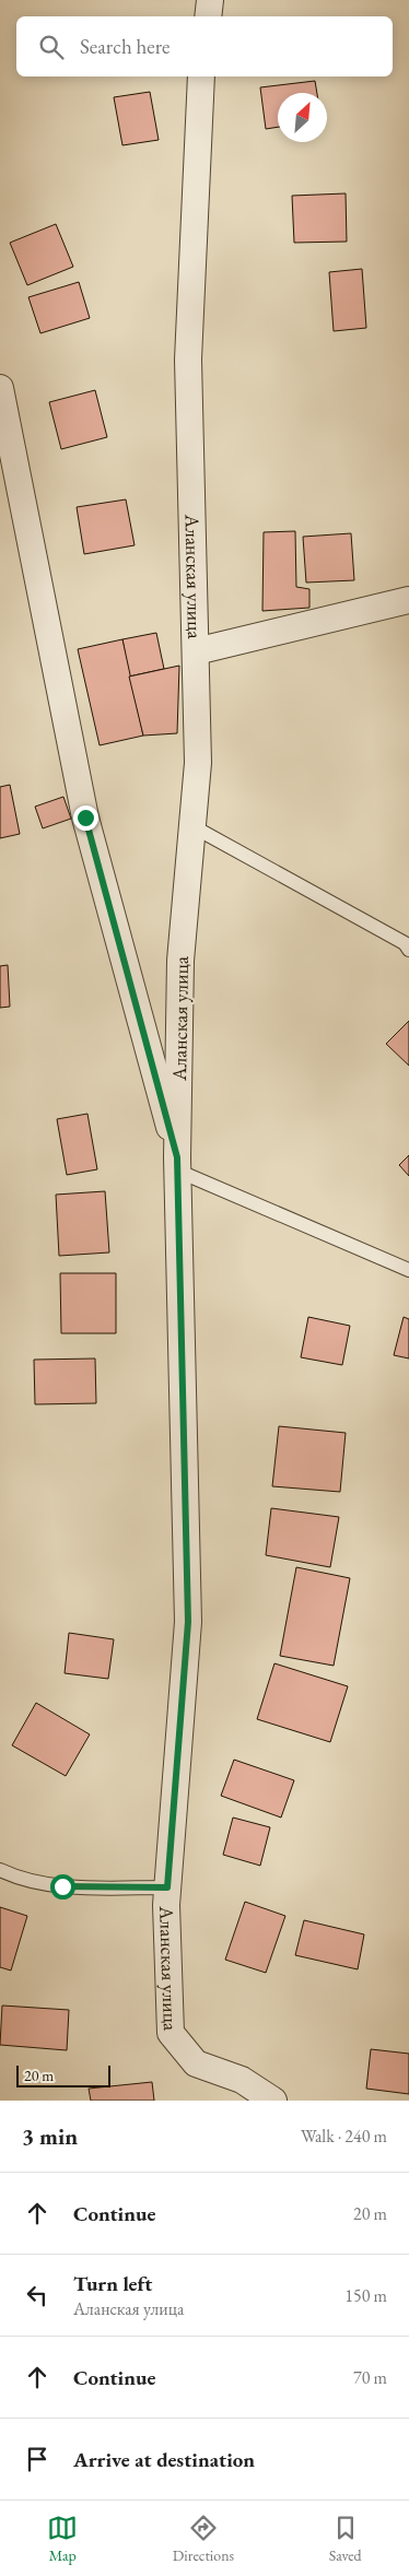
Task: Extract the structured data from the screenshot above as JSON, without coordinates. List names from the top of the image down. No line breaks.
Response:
{"streets":{"street":["Аланская улица"]},"scale_bar":"20 m","north":"top right","page":{"search":"Search here","scale":"20 m","heading":["3 min","Walk · 240 m"],"list":[["Continue","20 m"],["Turn left","Аланская улица","150 m"],["Continue","70 m"],"Arrive at destination"],"nav":["Map","Directions","Saved"]}}
